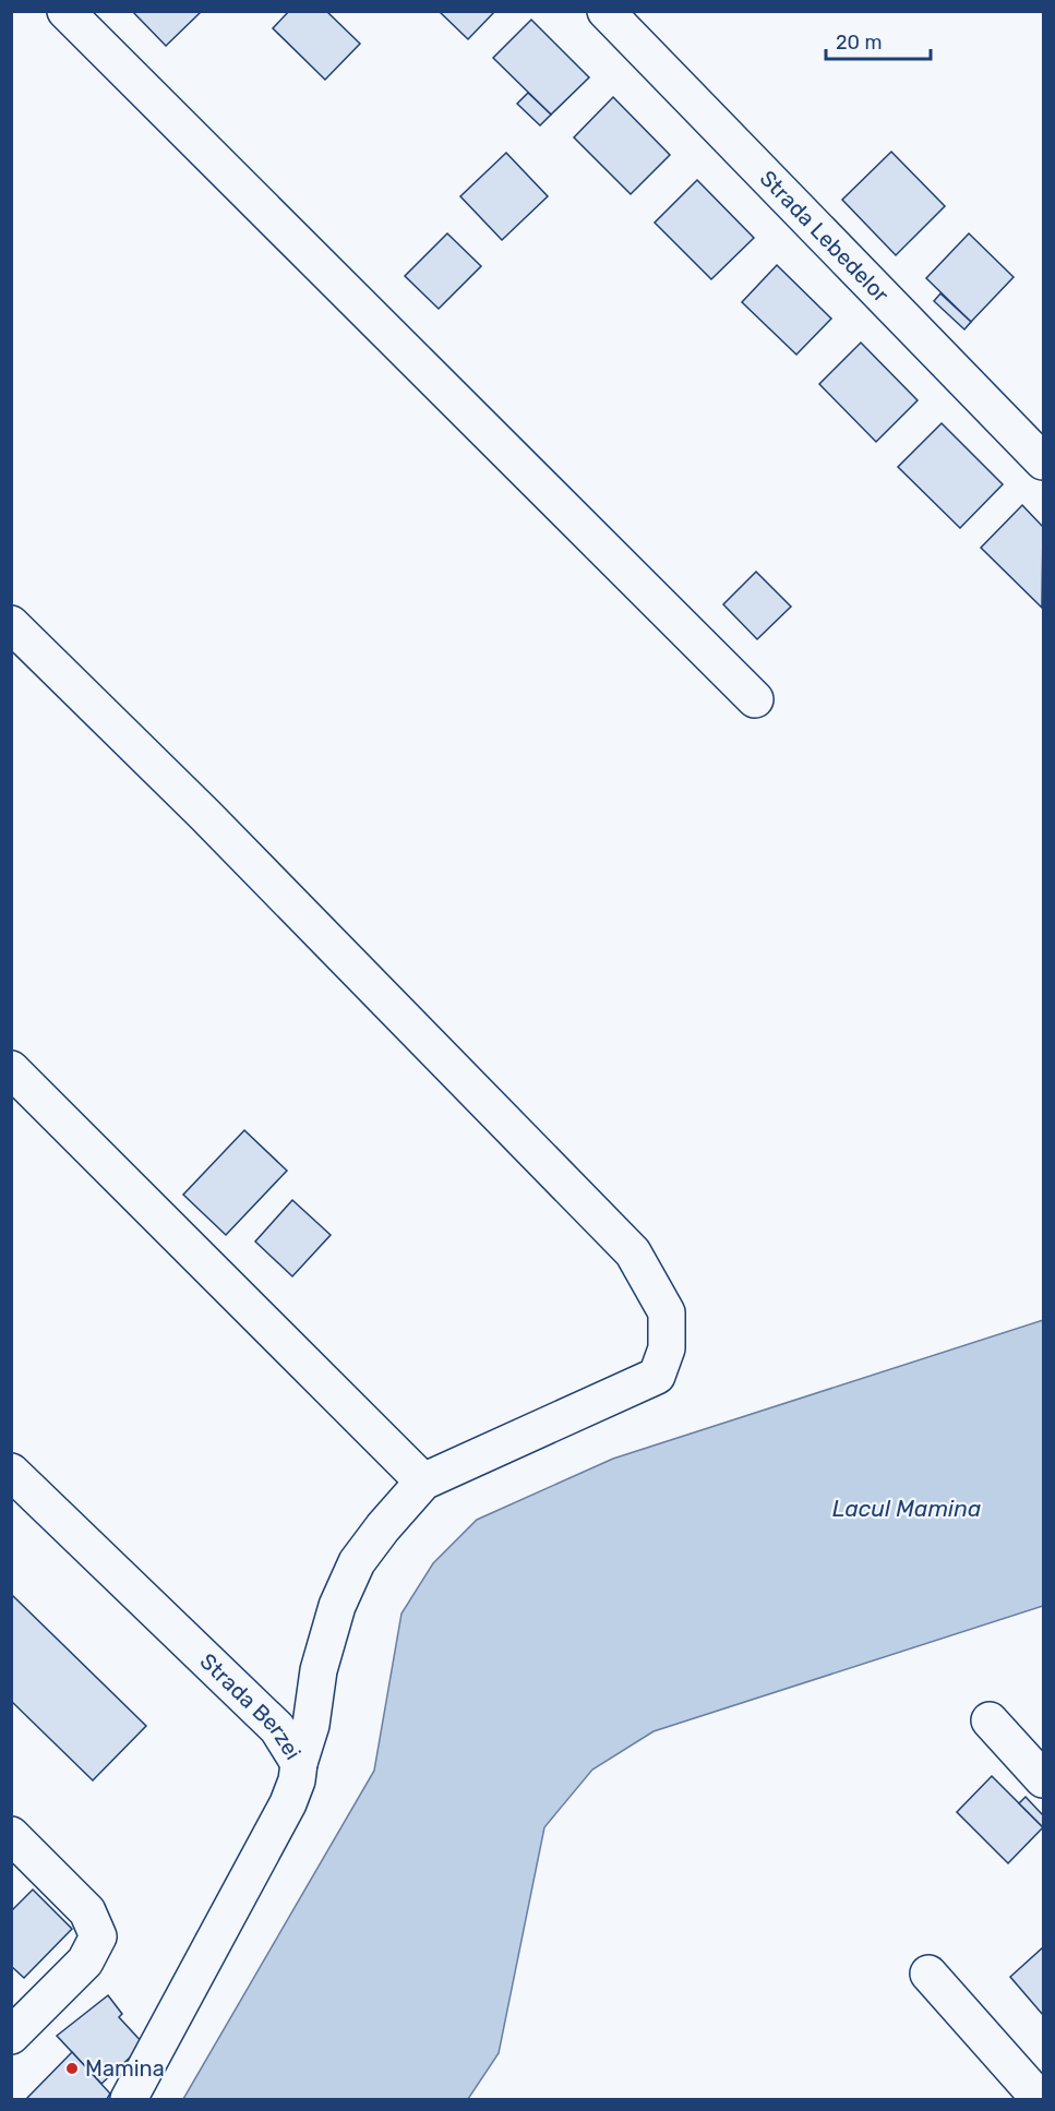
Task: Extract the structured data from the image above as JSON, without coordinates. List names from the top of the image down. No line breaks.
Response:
{"streets":{"street":["Strada Lebedelor","Strada Berzei"]},"water":["Lacul Mamina"],"places":["Mamina"],"scale_bar":"20 m"}
